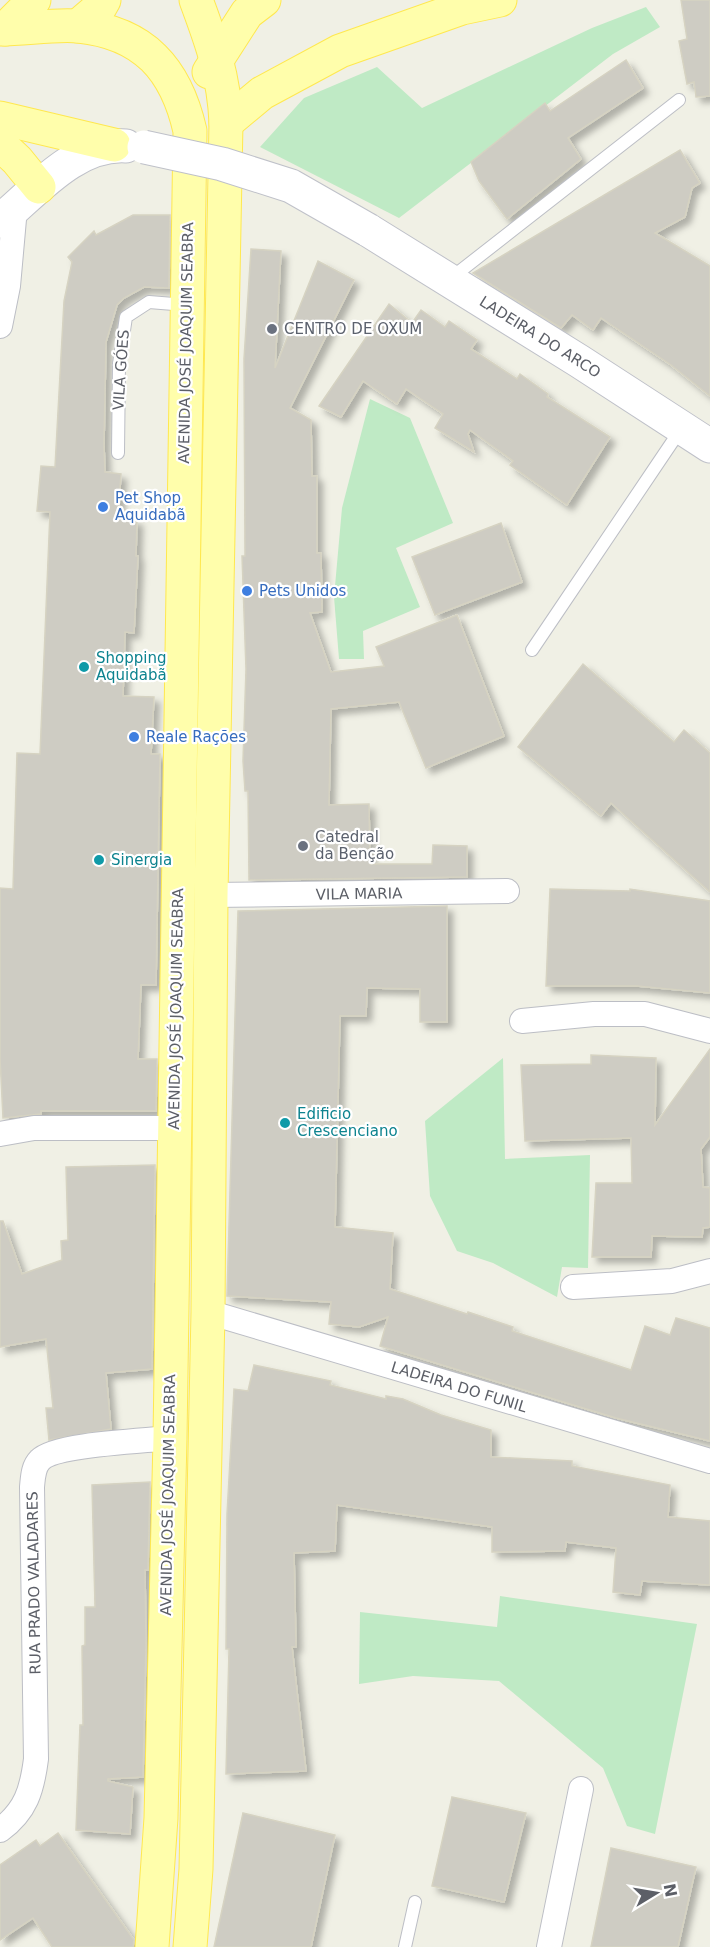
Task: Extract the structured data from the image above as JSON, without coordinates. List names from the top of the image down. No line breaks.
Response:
{"streets":{"main road":["LADEIRA DO ARCO","AVENIDA JOSÉ JOAQUIM SEABRA"],"street":["VILA MARIA","LADEIRA DO FUNIL","RUA PRADO VALADARES"],"lane":["VILA GÓES"]},"crossings":[["AVENIDA JOSÉ JOAQUIM SEABRA","VILA GÓES"],["AVENIDA JOSÉ JOAQUIM SEABRA","RUA PRADO VALADARES"]],"places":["CENTRO DE OXUM","Pet Shop Aquidabã","Pets Unidos","Shopping Aquidabã","Reale Rações","Catedral da Benção","Sinergia","Edificio Crescenciano"],"north":"right"}
